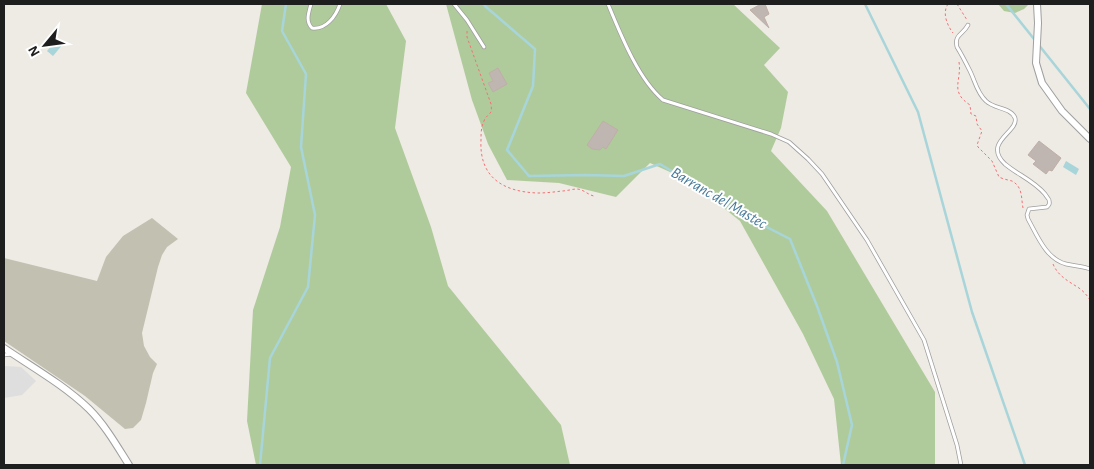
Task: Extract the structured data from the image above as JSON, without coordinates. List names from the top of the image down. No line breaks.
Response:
{"water":["Barranc del Mastec"],"north":"bottom left"}
